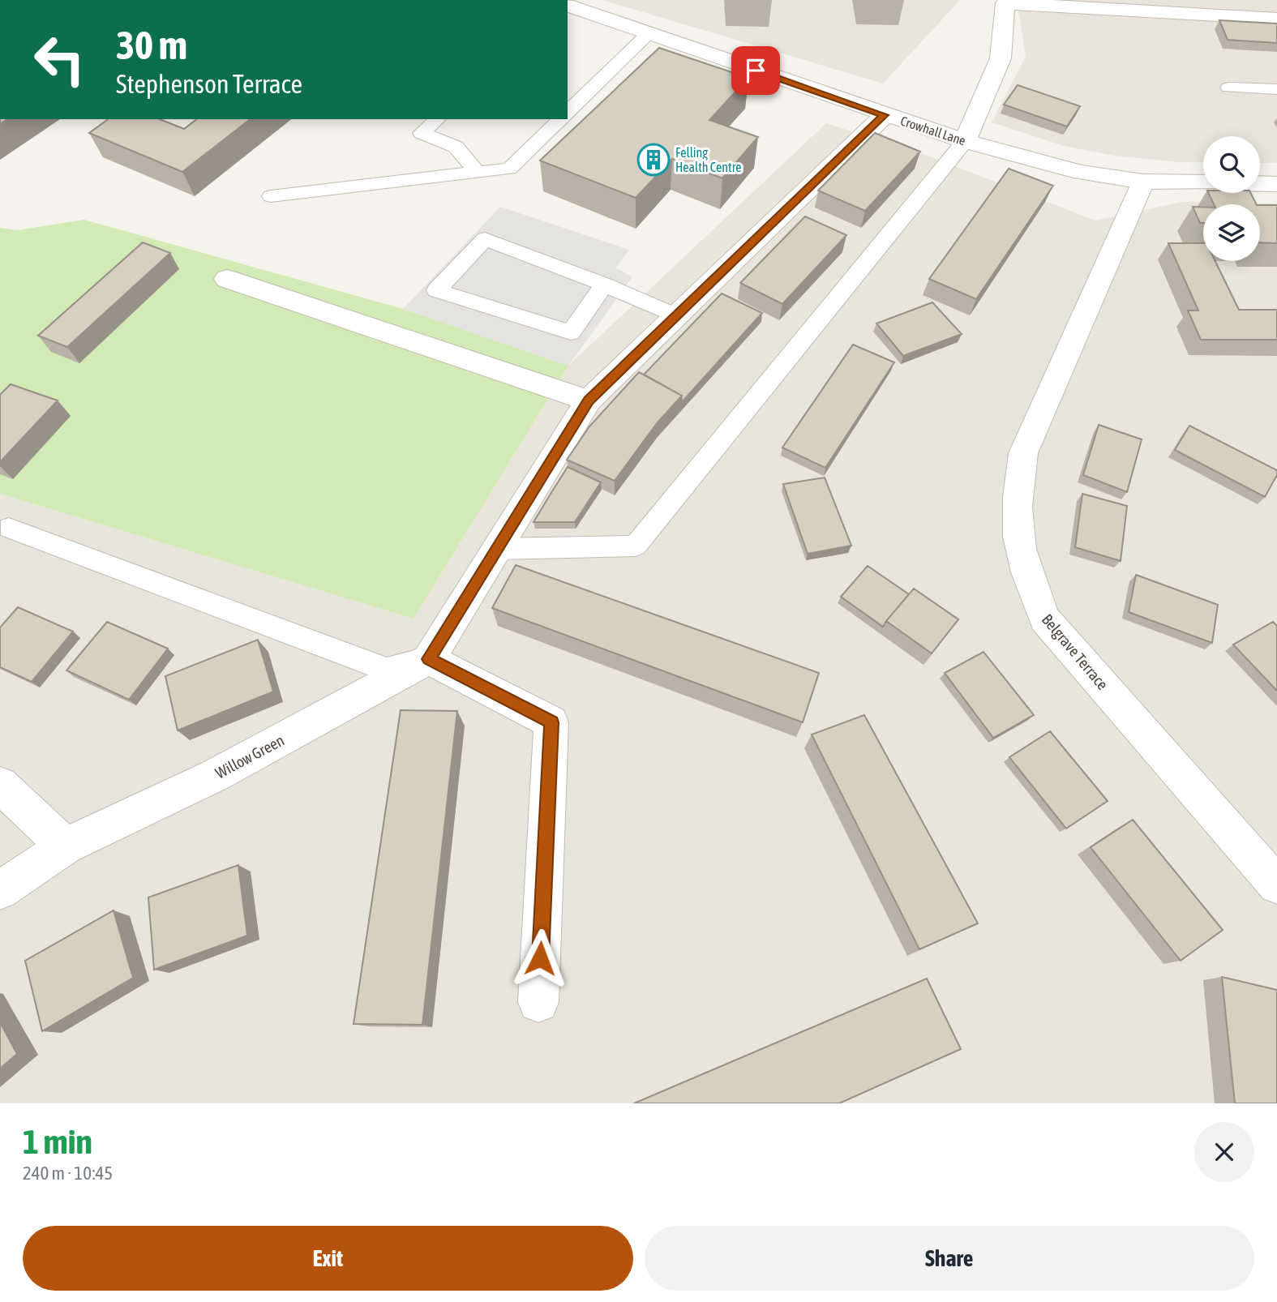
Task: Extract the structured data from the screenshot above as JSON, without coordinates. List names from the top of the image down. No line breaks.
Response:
{"streets":{"street":["Crowhall Lane","Belgrave Terrace","Willow Green"]},"crossings":[["Crowhall Lane","Belgrave Terrace"]],"places":{"building":["Felling Health Centre"]},"page":{"turn":["30 m","Stephenson Terrace"],"heading":["1 min","240 m · 10:45"],"buttons":["Exit","Share"]}}
